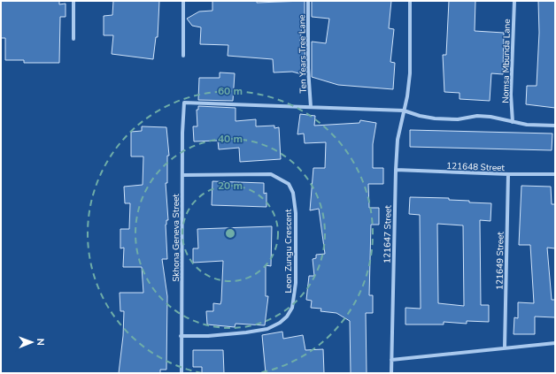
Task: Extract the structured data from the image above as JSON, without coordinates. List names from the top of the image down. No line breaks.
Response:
{"streets":{"street":["Ten Years Tree Lane","Nomsa Mbunda Lane","121648 Street","121647 Street","Skhona Geneva Street","Leon Zungu Crescent","121649 Street"]},"crossings":[["Ten Years Tree Lane","Skhona Geneva Street"],["121648 Street","121647 Street"],["121648 Street","121649 Street"],["Skhona Geneva Street","Leon Zungu Crescent"]],"north":"right","rings":["60 m","40 m","20 m"]}
